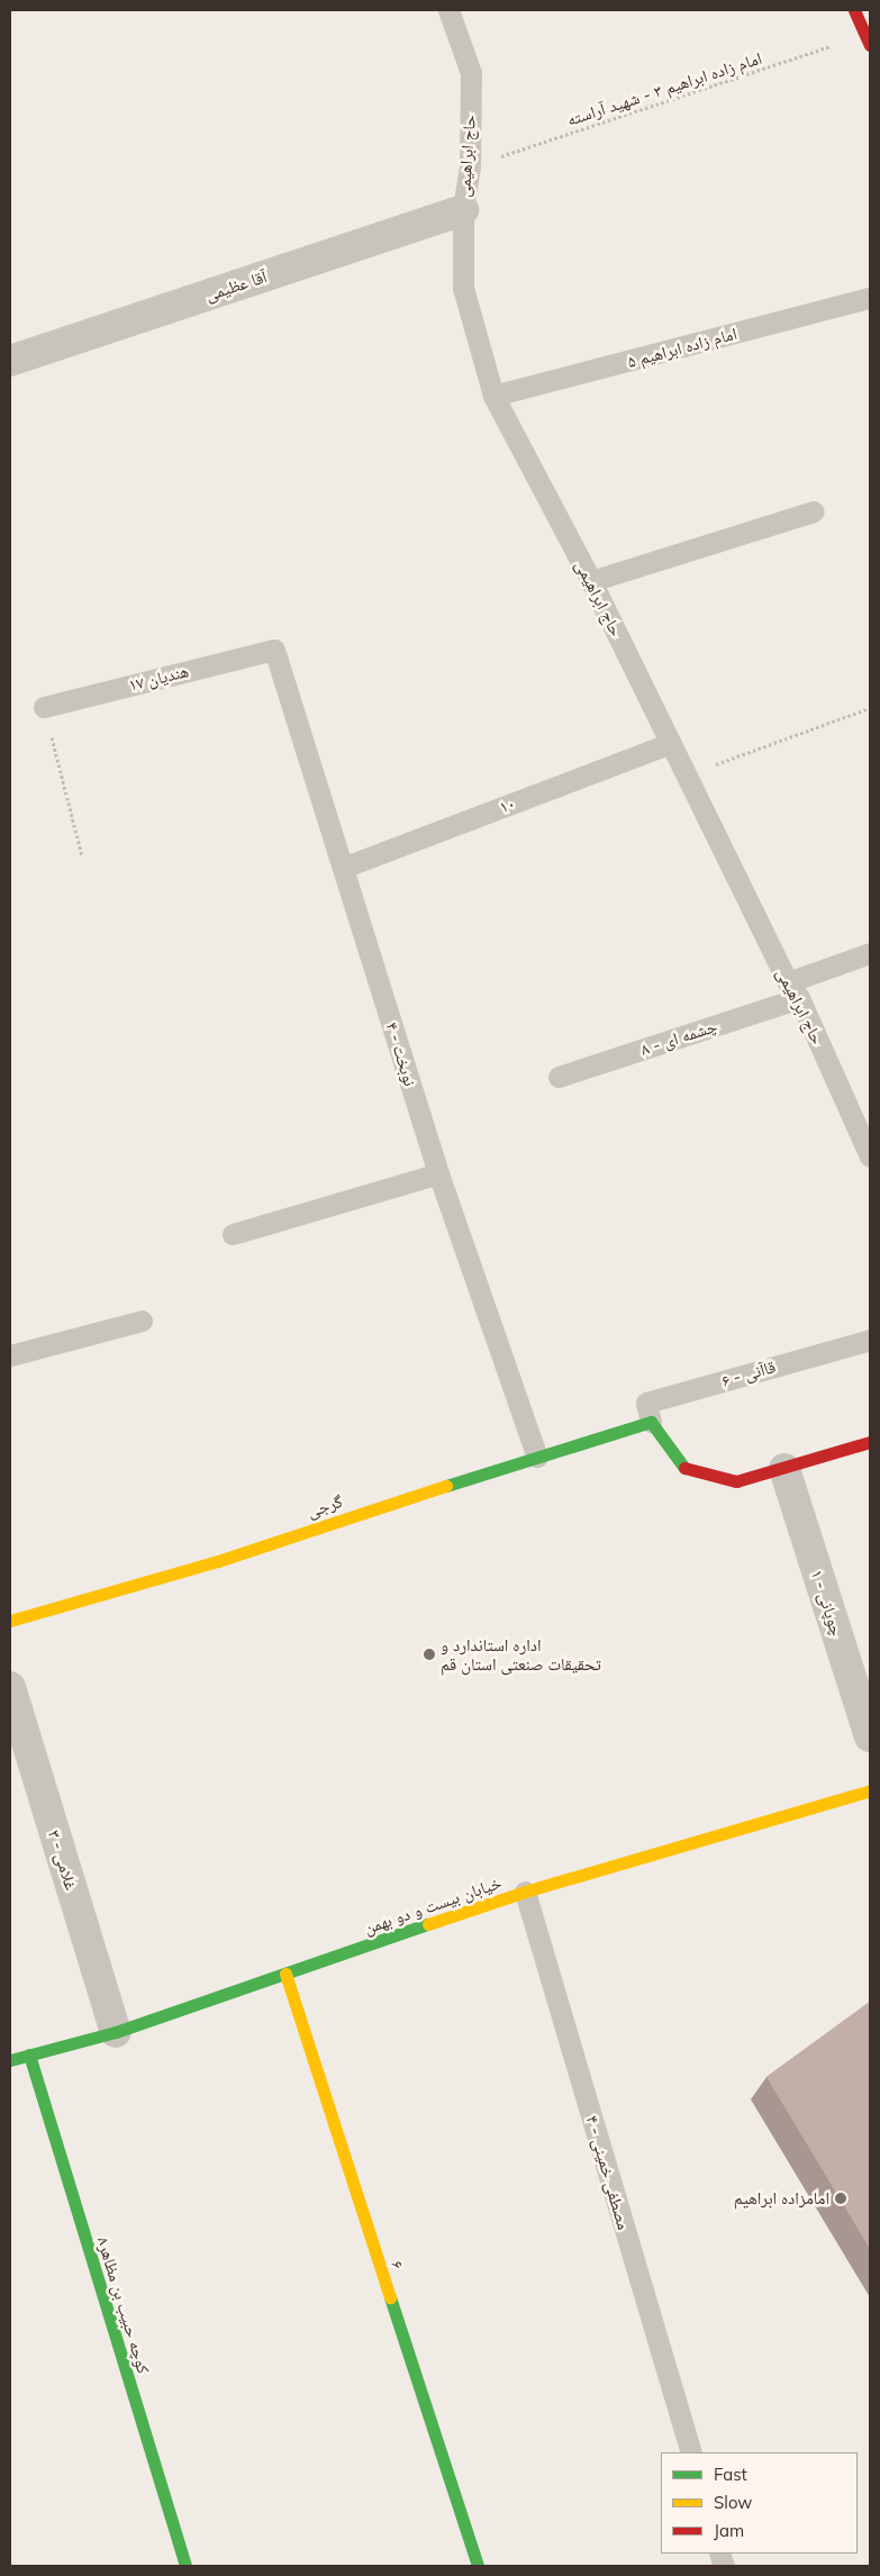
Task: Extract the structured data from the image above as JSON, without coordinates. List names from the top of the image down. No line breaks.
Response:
{"streets":{"street":["آقا عظیمی","گرجی","۱ - چوپانی","۳ - غلامی","خیابان بیست و دو بهمن","۶","کوچه حبیب بن مظاهر۸"],"lane":["حاج ابراهیمی","امام زاده ابراهیم ۵","هندیان ۱۷","۱۰","۸ - چشمه ای","۴ - نوبخت","۶ - قاآنی","۴ - مصطفی خمینی"],"path":["امام زاده ابراهیم ۳ - شهید آراسته"]},"crossings":[["امام زاده ابراهیم ۳ - شهید آراسته","حاج ابراهیمی"],["حاج ابراهیمی","آقا عظیمی"],["حاج ابراهیمی","امام زاده ابراهیم ۵"],["حاج ابراهیمی","۱۰"],["حاج ابراهیمی","۸ - چشمه ای"],["هندیان ۱۷","۴ - نوبخت"],["۱۰","۴ - نوبخت"],["۴ - نوبخت","گرجی"],["۶ - قاآنی","گرجی"],["۳ - غلامی","خیابان بیست و دو بهمن"],["خیابان بیست و دو بهمن","۴ - مصطفی خمینی"],["خیابان بیست و دو بهمن","۶"],["خیابان بیست و دو بهمن","کوچه حبیب بن مظاهر۸"]],"places":["اداره استاندارد و تحقیقات صنعتی استان قم","امامزاده ابراهیم"],"legend":["Fast","Slow","Jam"]}
